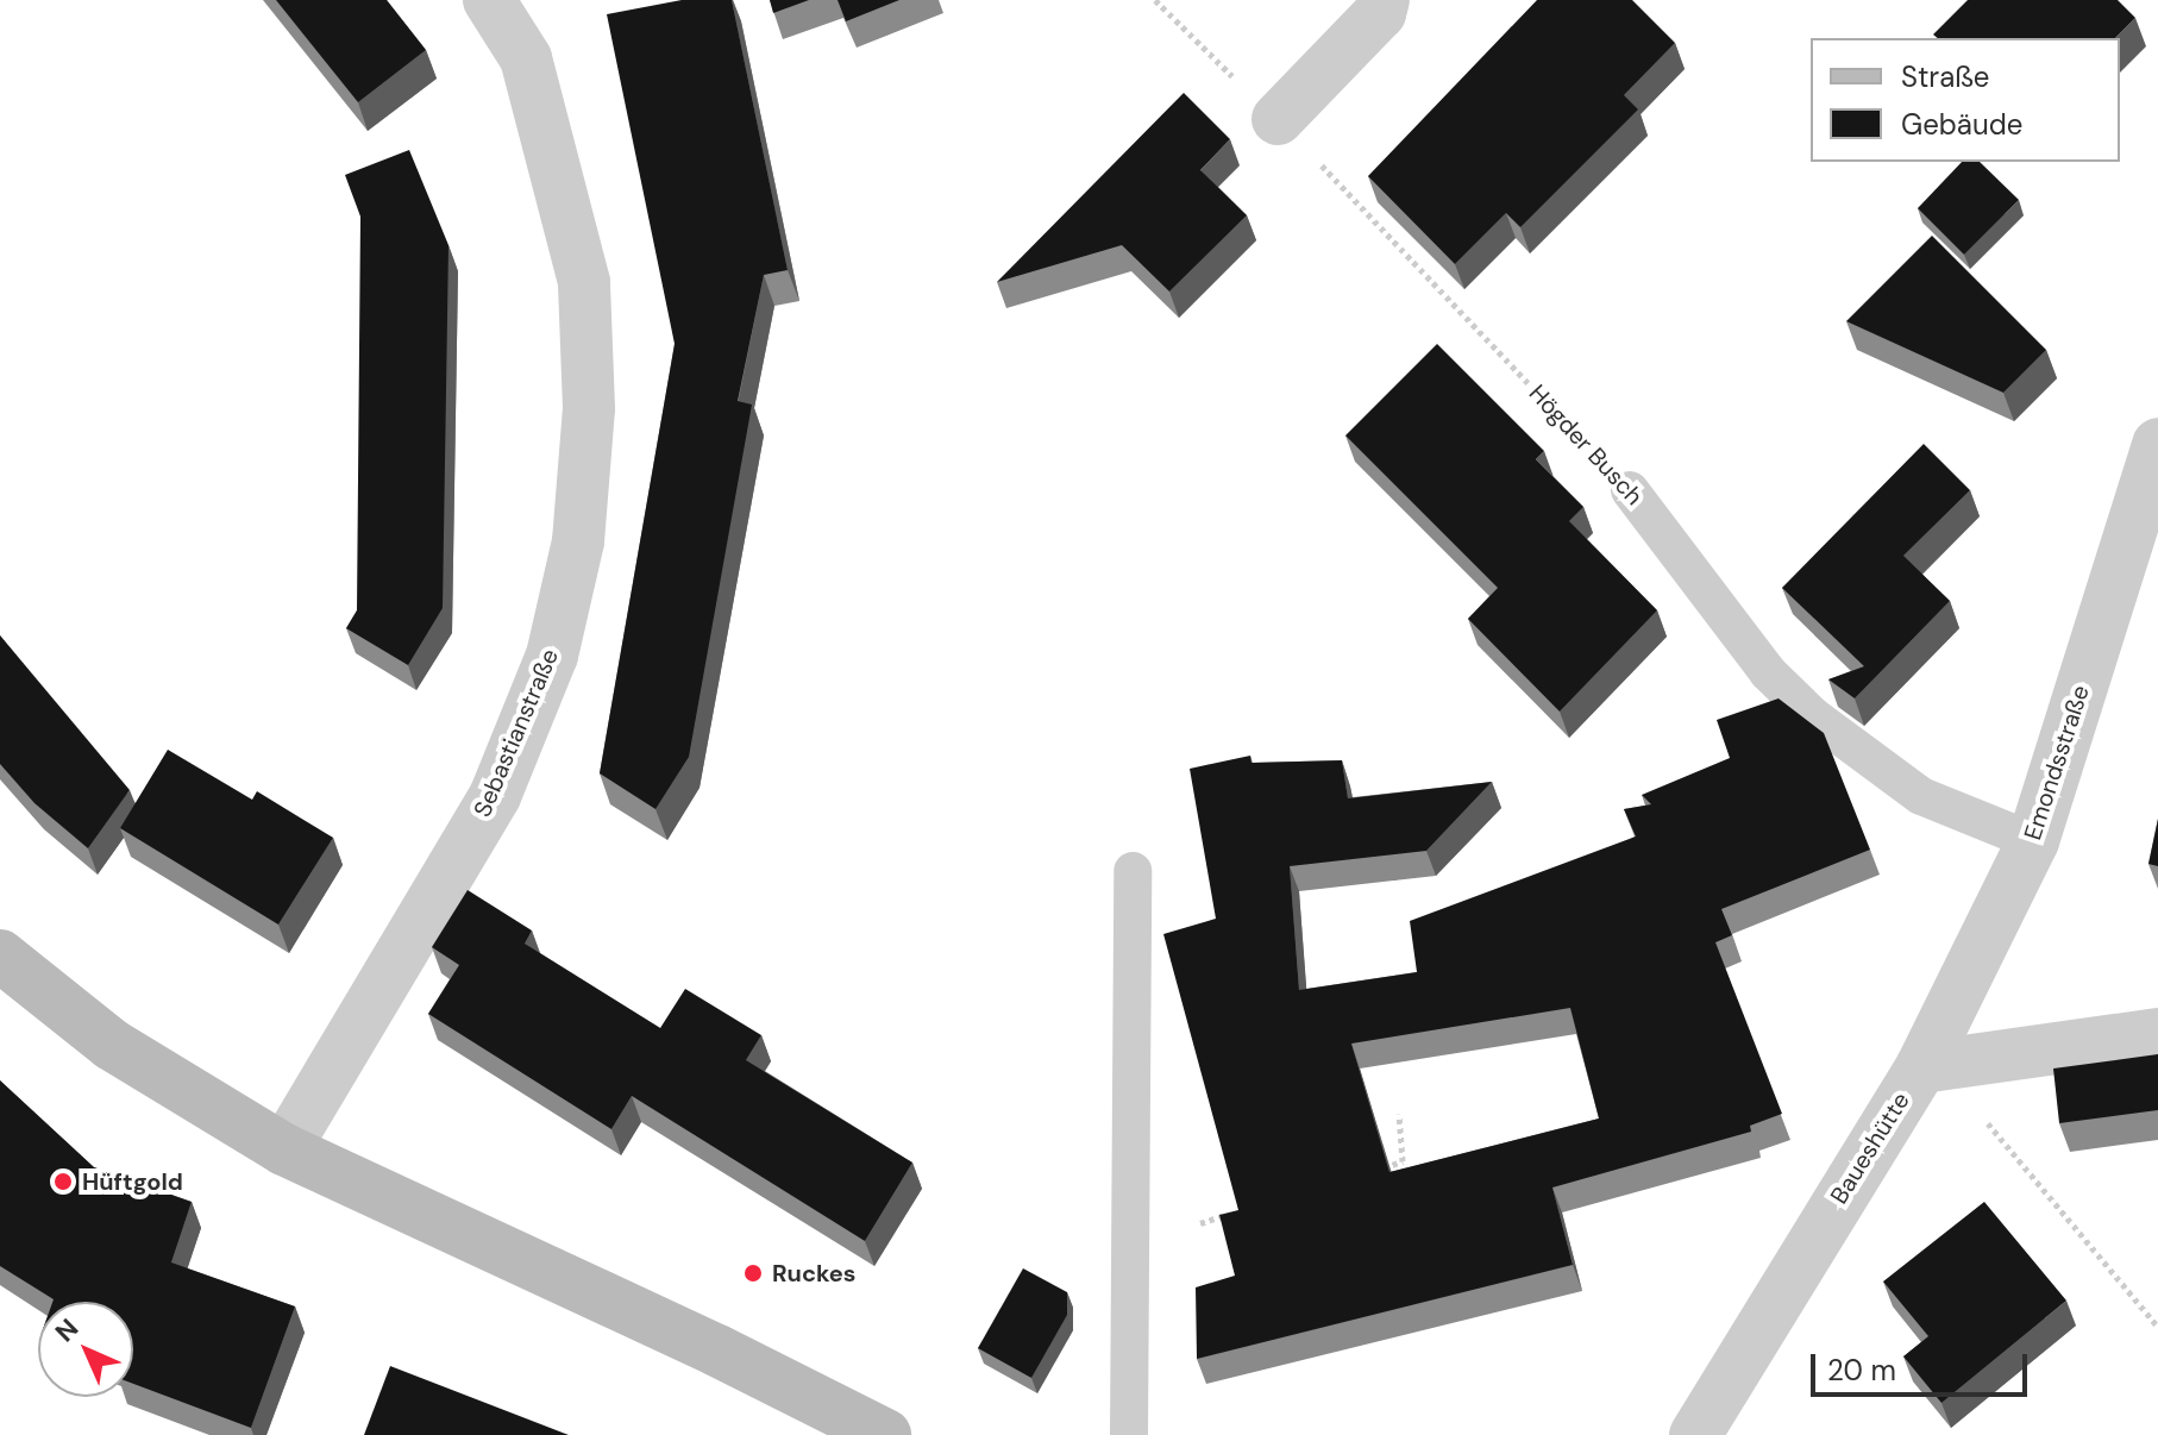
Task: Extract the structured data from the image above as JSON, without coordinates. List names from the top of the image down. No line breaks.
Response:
{"streets":{"street":["Sebastianstraße","Emondsstraße","Baueshütte"],"lane":["Högder Busch"]},"crossings":[["Högder Busch","Emondsstraße"],["Emondsstraße","Baueshütte"]],"places":["Hüftgold","Ruckes"],"legend":["Straße","Gebäude"],"scale_bar":"20 m","north":"top left"}
